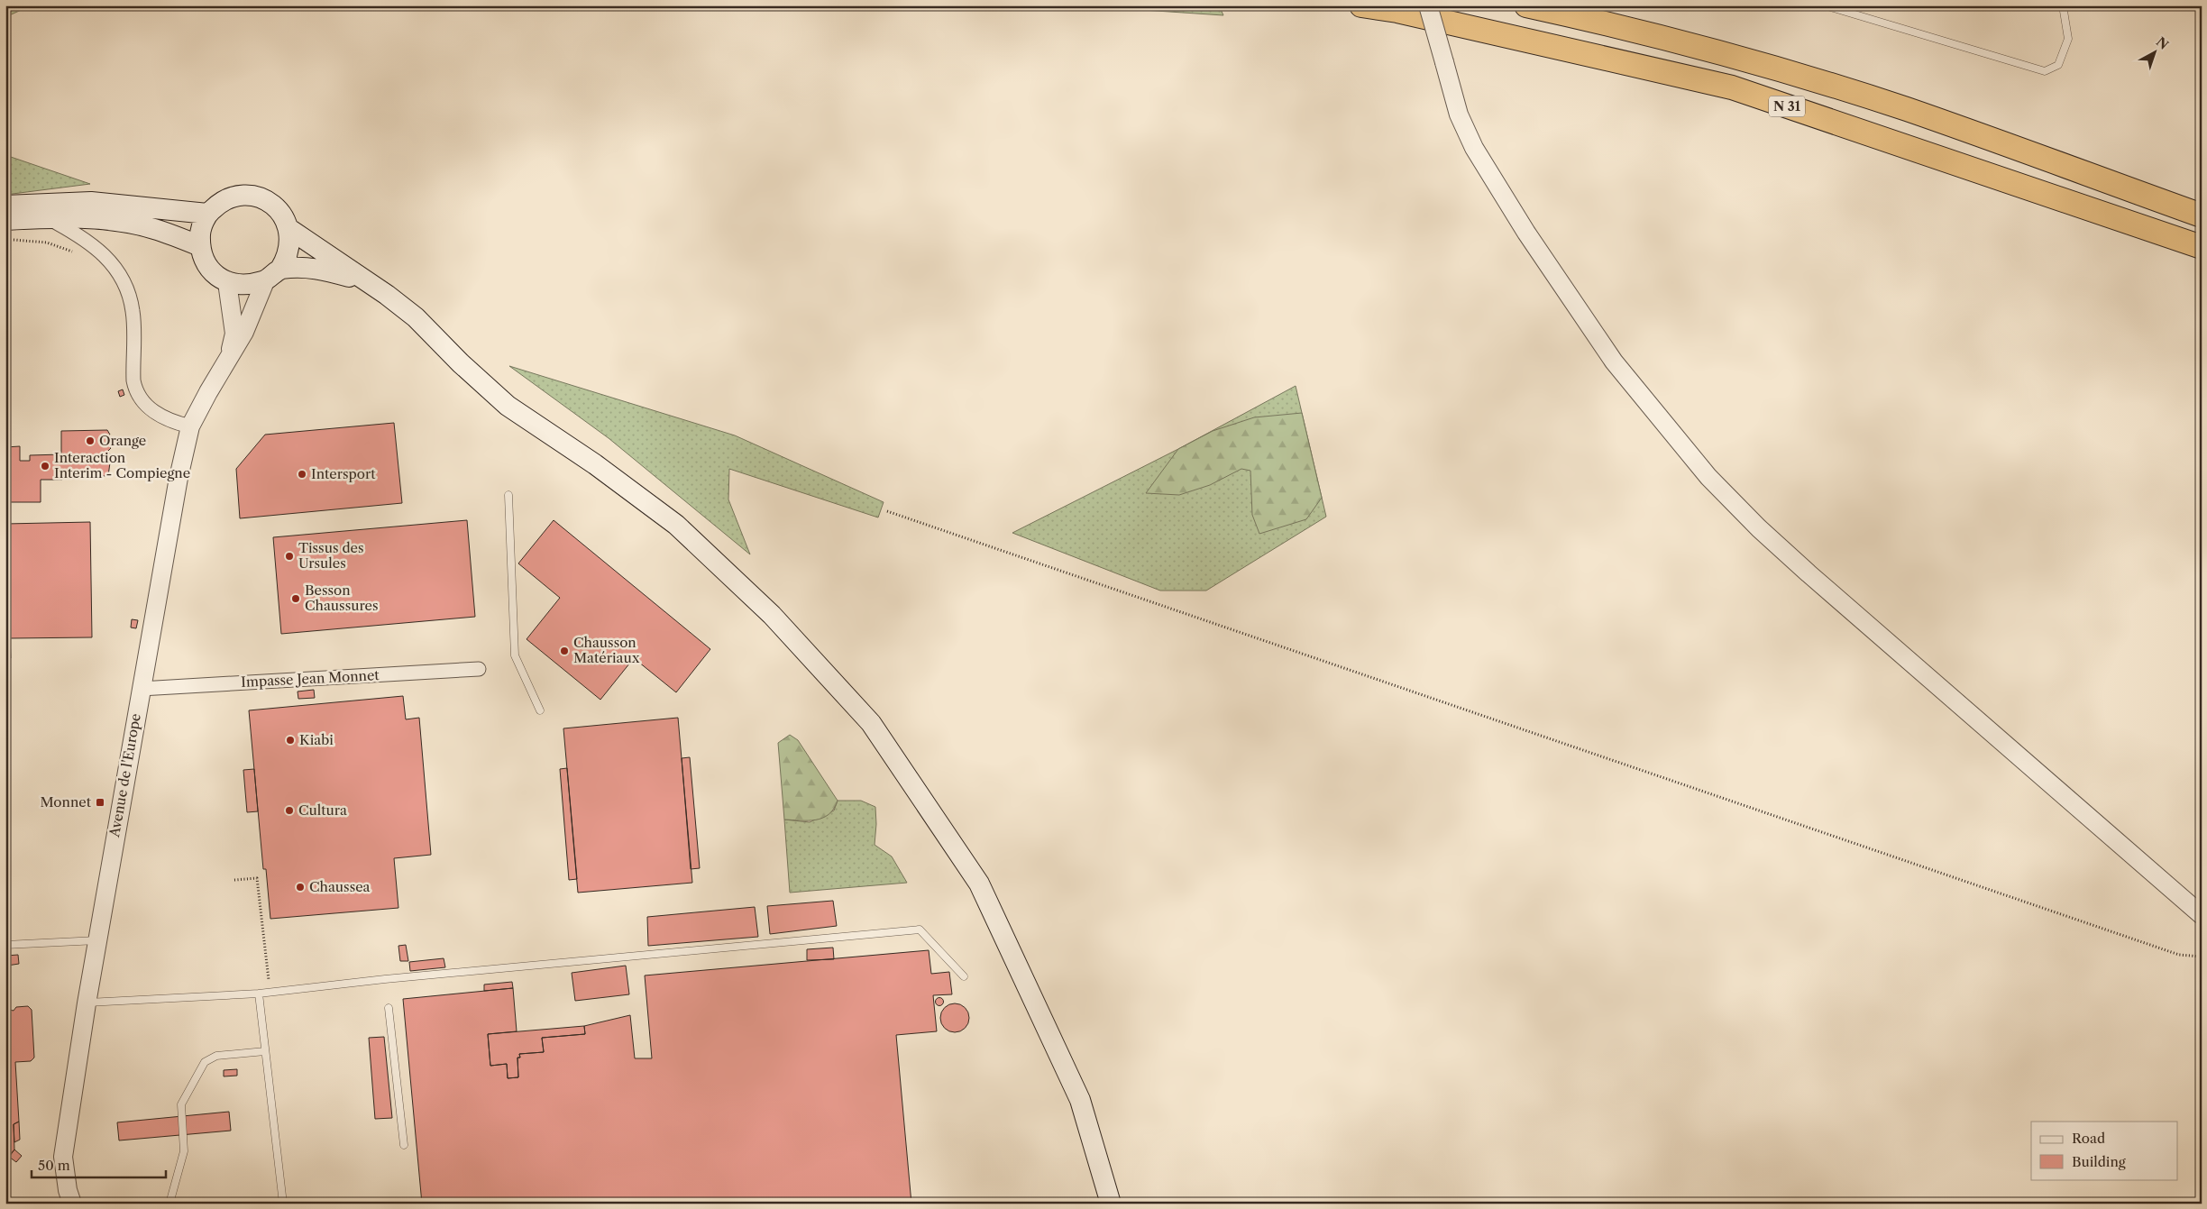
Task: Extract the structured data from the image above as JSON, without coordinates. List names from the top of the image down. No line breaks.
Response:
{"streets":{"highway":["N 31"],"street":["Impasse Jean Monnet","Avenue de l'Europe"]},"crossings":[["Impasse Jean Monnet","Avenue de l'Europe"]],"places":{"other":["Orange","Interaction Interim - Compiegne","Intersport","Tissus des Ursules","Besson Chaussures","Chausson Matériaux","Kiabi","Cultura","Chaussea"],"transit":["Monnet"]},"legend":["Road","Building"],"scale_bar":"50 m","north":"top right"}
